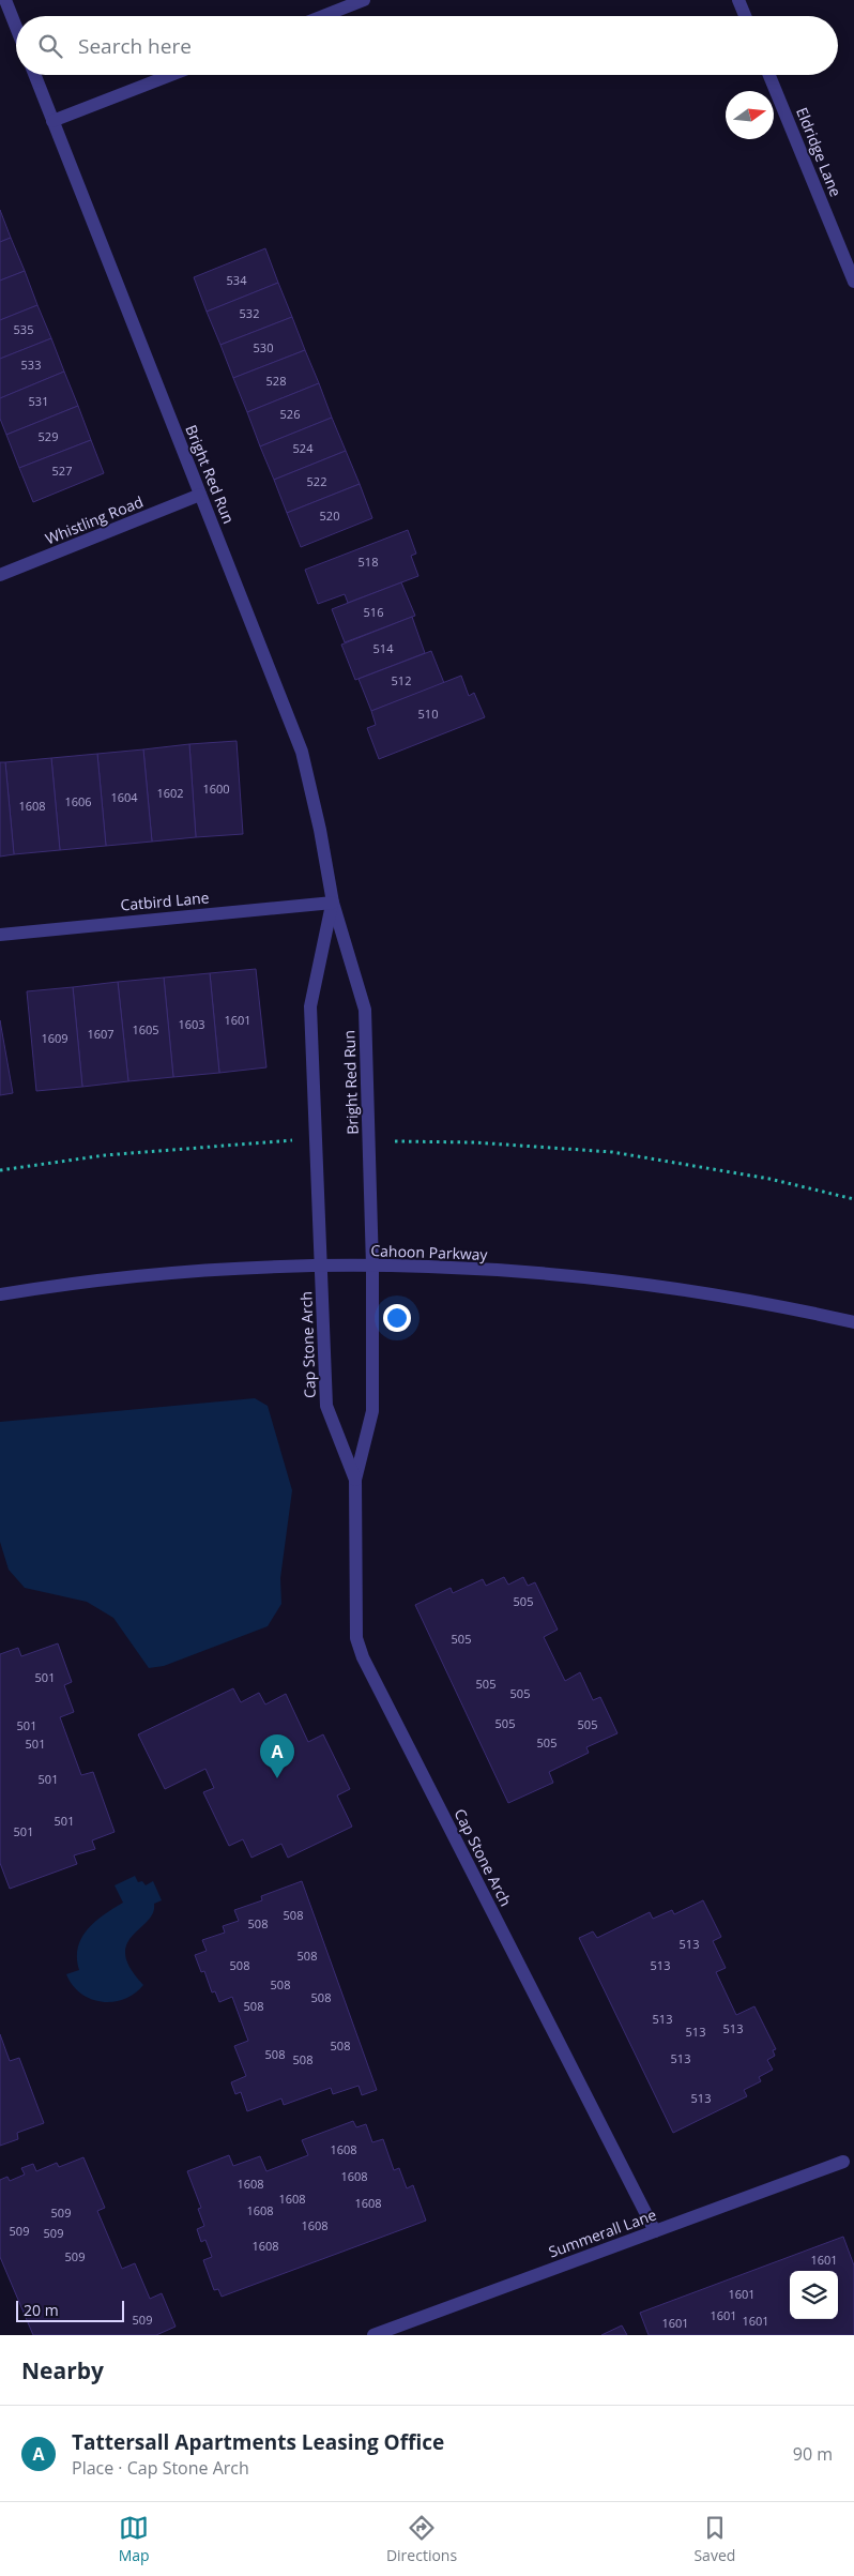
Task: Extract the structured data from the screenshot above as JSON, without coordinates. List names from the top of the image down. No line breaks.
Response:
{"streets":{"street":["Eldridge Lane","Bright Red Run","Whistling Road","Catbird Lane","Cahoon Parkway","Cap Stone Arch","Summerall Lane"]},"crossings":[["Bright Red Run","Whistling Road"],["Bright Red Run","Catbird Lane"],["Bright Red Run","Cahoon Parkway"],["Bright Red Run","Cap Stone Arch"],["Cahoon Parkway","Cap Stone Arch"],["Cap Stone Arch","Summerall Lane"]],"house_numbers":["534","532","535","530","533","528","531","526","529","524","527","522","520","518","516","514","512","510","1600","1602","1604","1606","1608","1601","1603","1605","1607","1609","505","505","501","505","505","505","505","501","505","501","501","501","501","508","508","513","508","508","513","508","508","508","513","513","513","508","508","513","508","513","1608","1608","1608","1608","1608","1608","509","1608","509","509","1608","509","1601","1601","1601","509","1601","1601"],"scale_bar":"20 m","north":"right","page":{"search":"Search here","pins":"A","scale":"20 m","heading":"Nearby","list":[{"mark":"A","name":"Tattersall Apartments Leasing Office","note":"Place · Cap Stone Arch","value":"90 m"}],"nav":["Map","Directions","Saved"]}}
